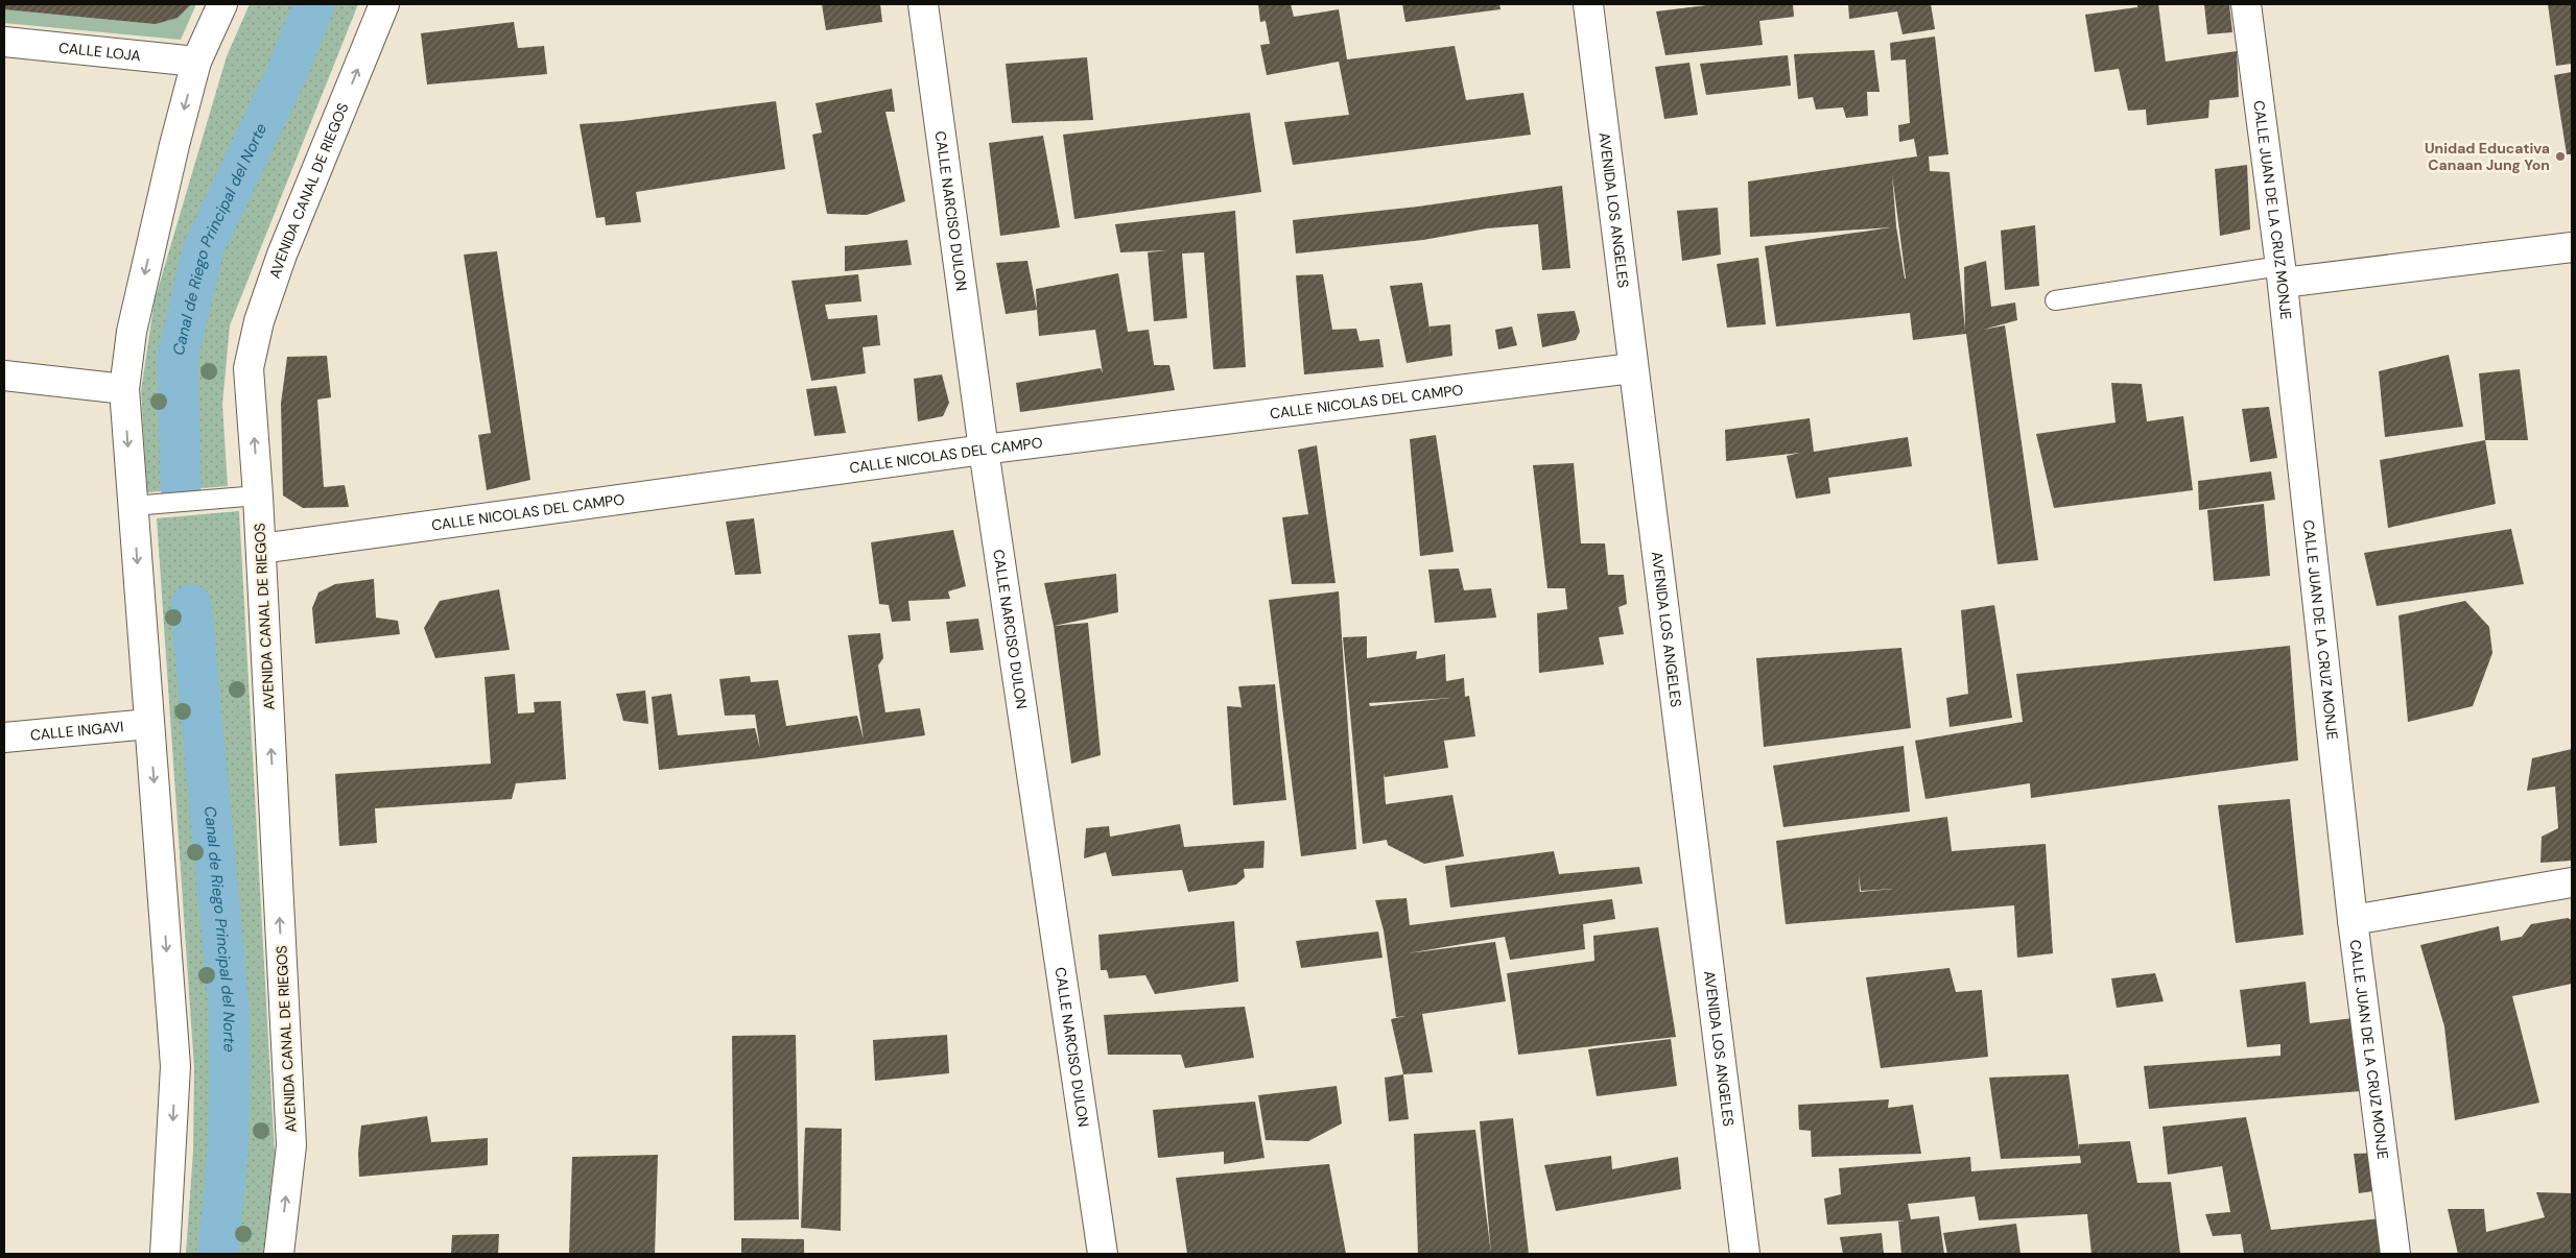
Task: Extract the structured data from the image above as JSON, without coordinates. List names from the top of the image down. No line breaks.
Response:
{"streets":{"street":["CALLE LOJA","AVENIDA CANAL DE RIEGOS","AVENIDA LOS ANGELES","CALLE JUAN DE LA CRUZ MONJE","CALLE NARCISO DULON","CALLE NICOLAS DEL CAMPO","CALLE INGAVI"]},"crossings":[["AVENIDA CANAL DE RIEGOS","CALLE NICOLAS DEL CAMPO"],["AVENIDA LOS ANGELES","CALLE NICOLAS DEL CAMPO"],["CALLE NARCISO DULON","CALLE NICOLAS DEL CAMPO"]],"water":["Canal de Riego Principal del Norte"],"places":["Unidad Educativa Canaan Jung Yon"]}
